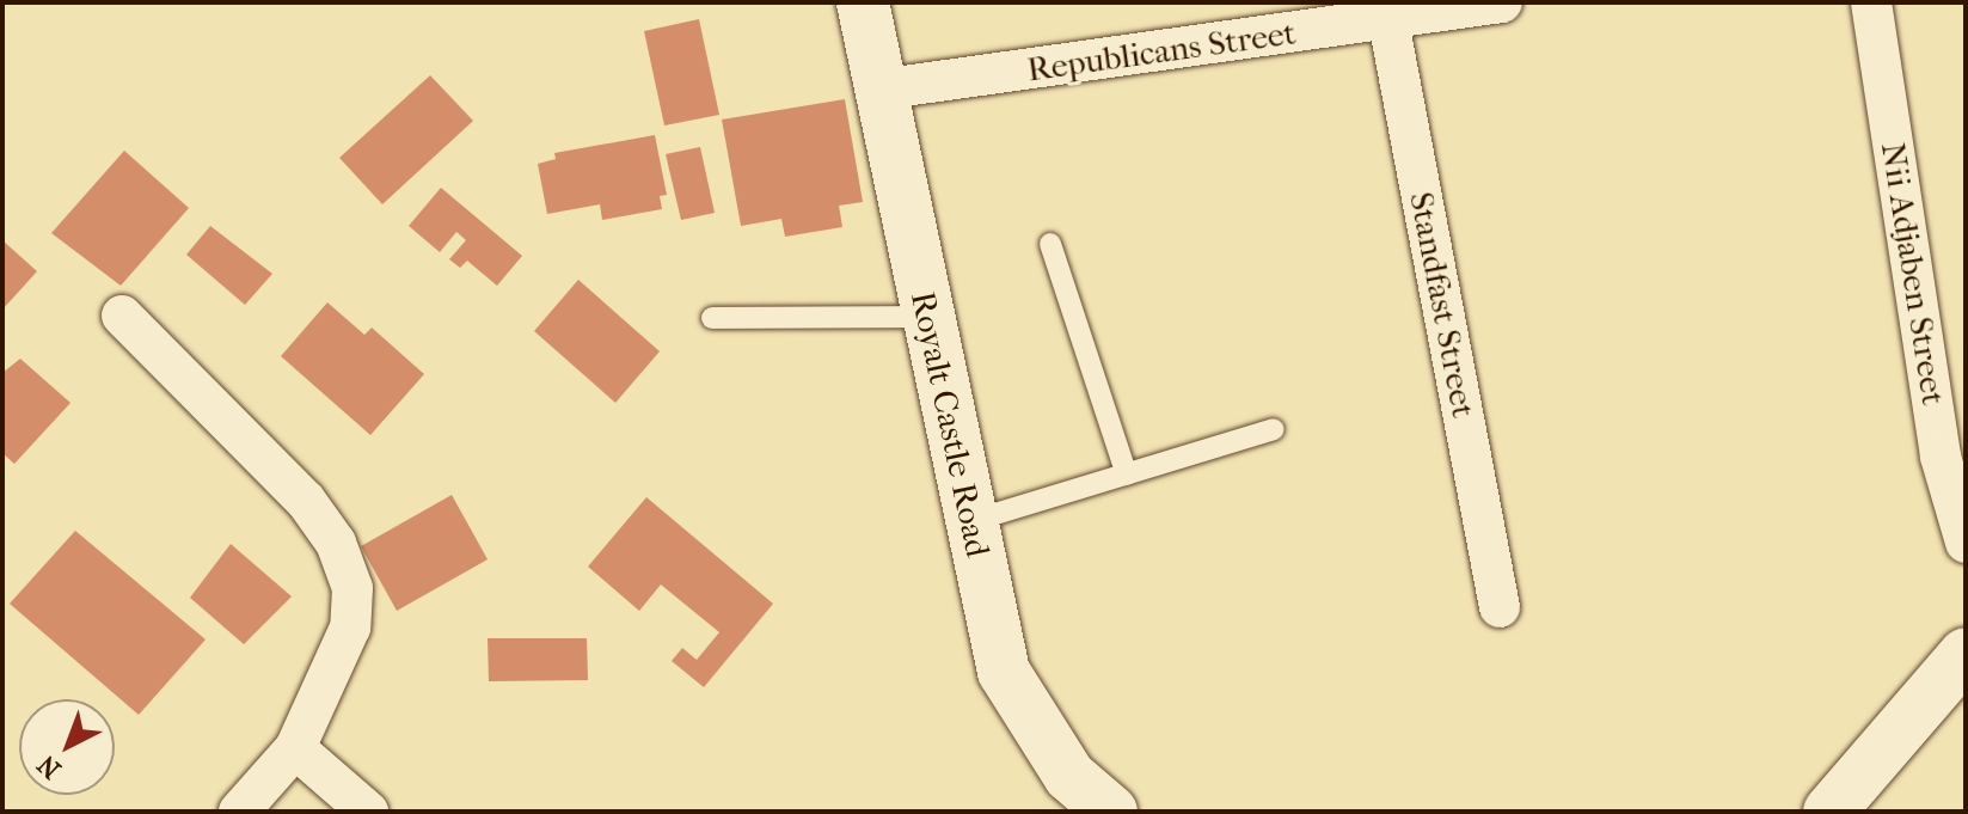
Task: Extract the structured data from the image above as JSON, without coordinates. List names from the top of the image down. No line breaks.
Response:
{"streets":{"street":["Republicans Street","Nii Adjaben Street","Standfast Street","Royalt Castle Road"]},"crossings":[["Republicans Street","Standfast Street"],["Republicans Street","Royalt Castle Road"]],"north":"bottom left"}
